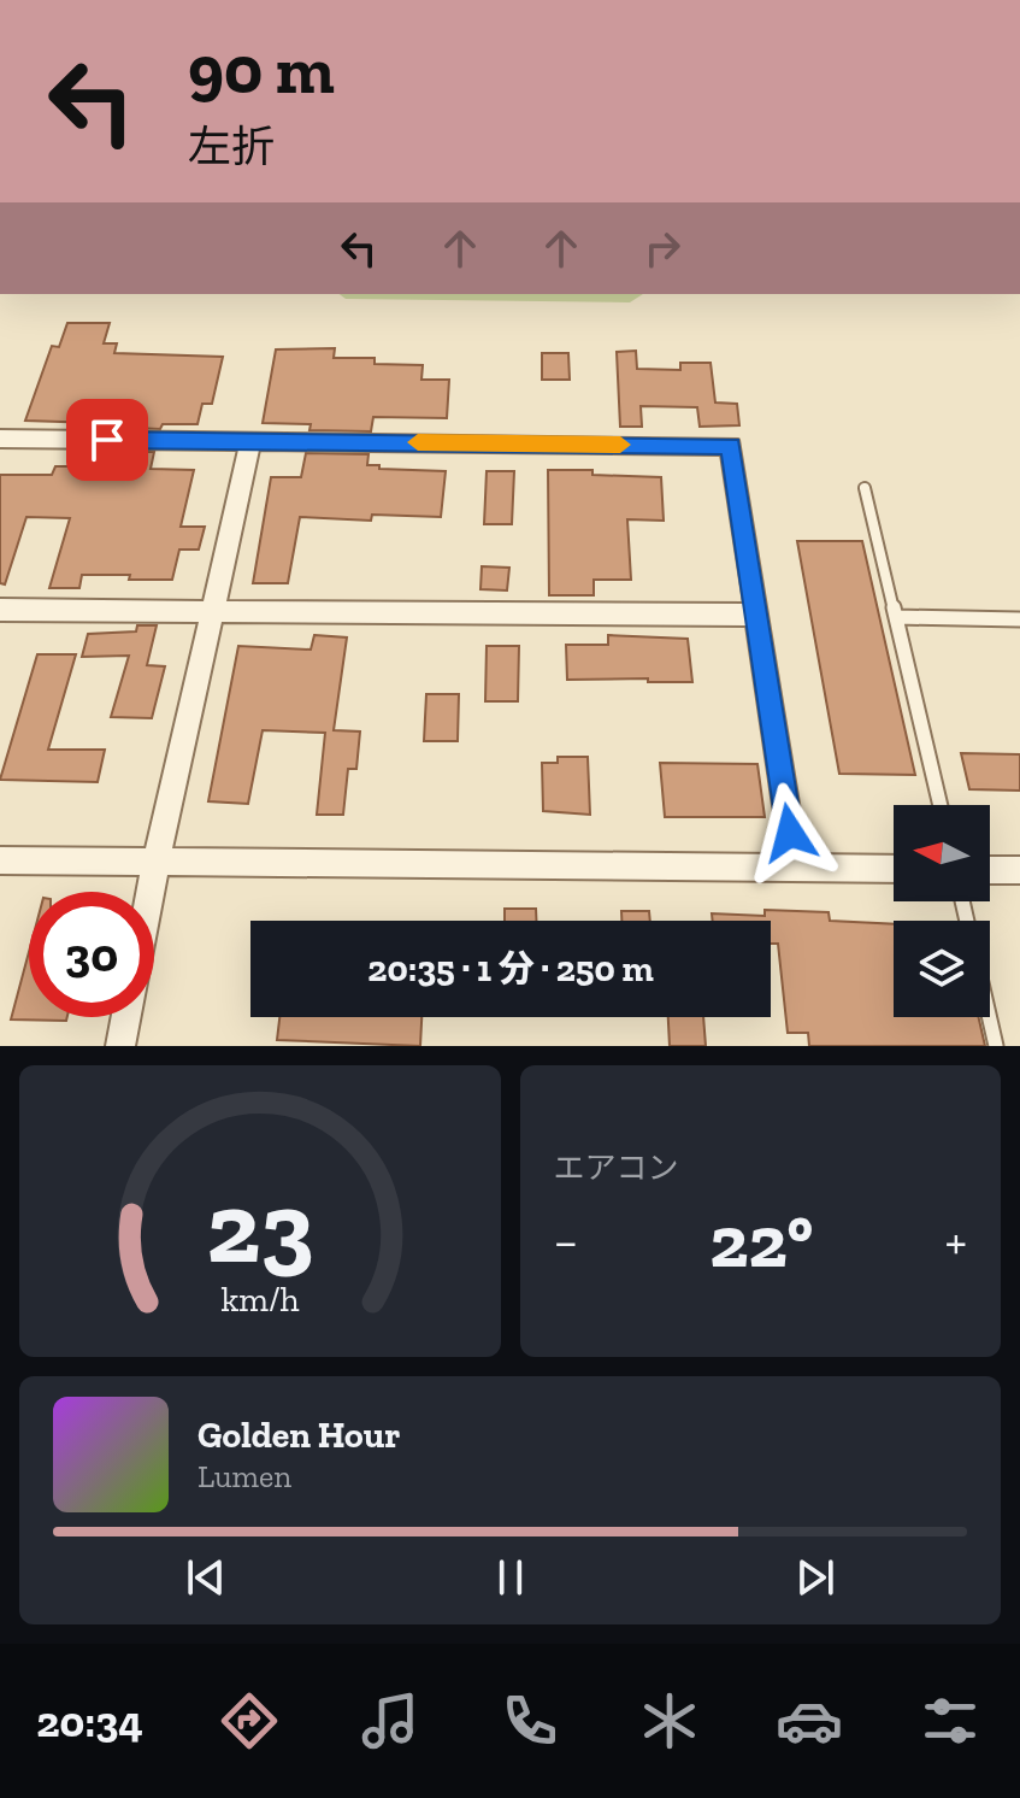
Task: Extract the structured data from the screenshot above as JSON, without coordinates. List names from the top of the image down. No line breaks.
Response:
{"north":"left","page":{"turn":["90 m","左折"],"limit":"30","trip":"20:35 · 1 分 · 250 m","tile":"エアコン","heat":["−","22°","+"],"song":["Golden Hour","Lumen"],"tabs":"20:34","gauge":["23","km/h"]}}
